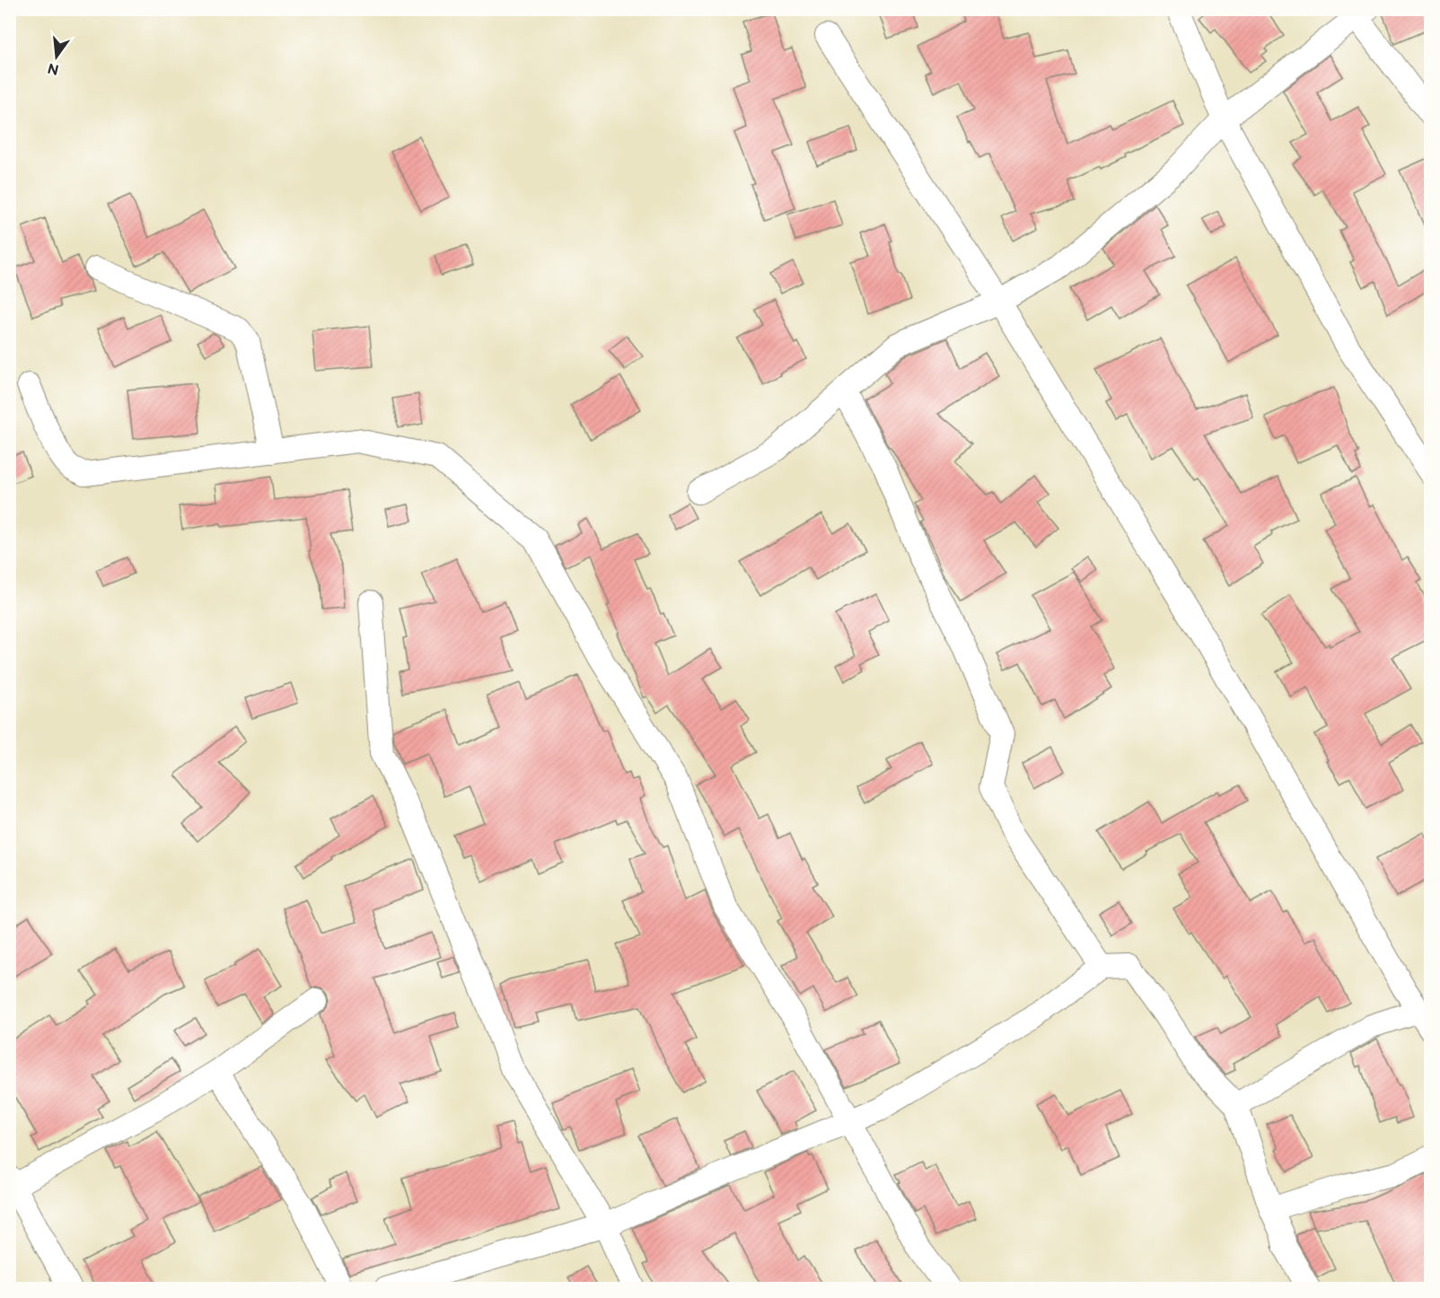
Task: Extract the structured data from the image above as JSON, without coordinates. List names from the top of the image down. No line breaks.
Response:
{"north":"bottom"}
